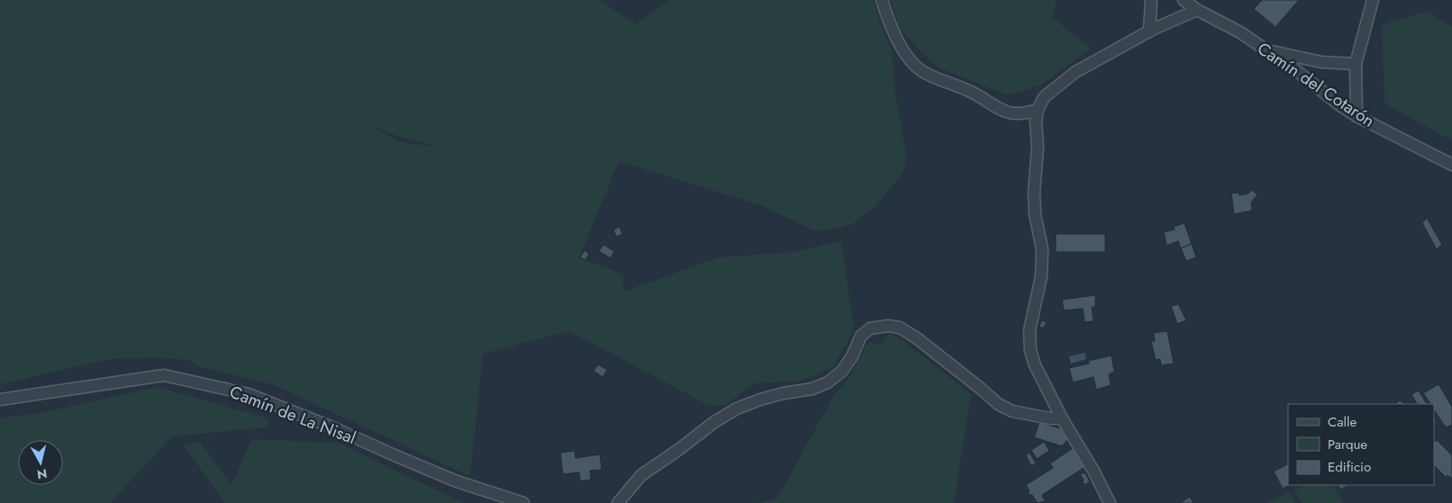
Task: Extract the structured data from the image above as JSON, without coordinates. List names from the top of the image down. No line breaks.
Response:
{"streets":{"street":["Camín del Cotarón","Camín de La Nisal"]},"legend":["Calle","Parque","Edificio"],"north":"bottom"}
